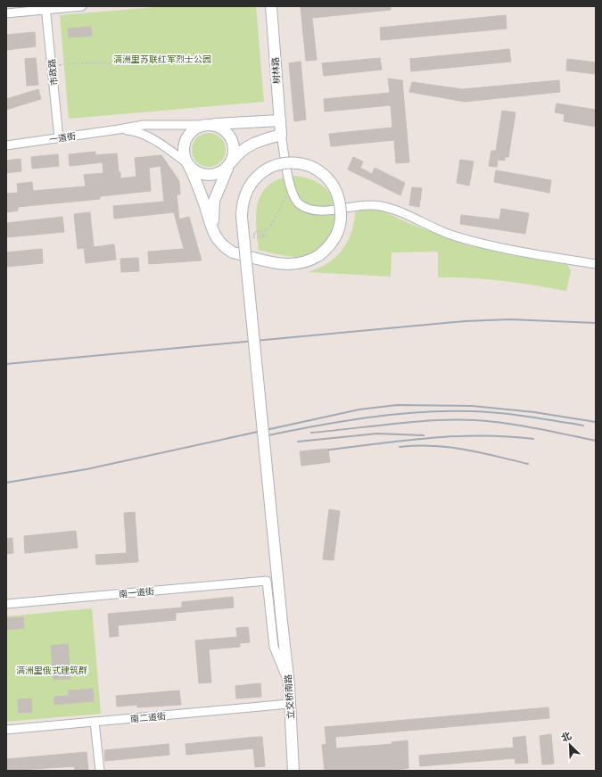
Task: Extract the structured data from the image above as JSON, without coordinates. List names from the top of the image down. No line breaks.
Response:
{"streets":{"main road":["树林路","立交桥南路"],"street":["市政路","一道街","南一道街","南二道街"]},"crossings":[["市政路","一道街"],["南一道街","立交桥南路"],["立交桥南路","南二道街"]],"parks":["满洲里苏联红军烈士公园","满洲里俄式建筑群"],"north":"top left"}
